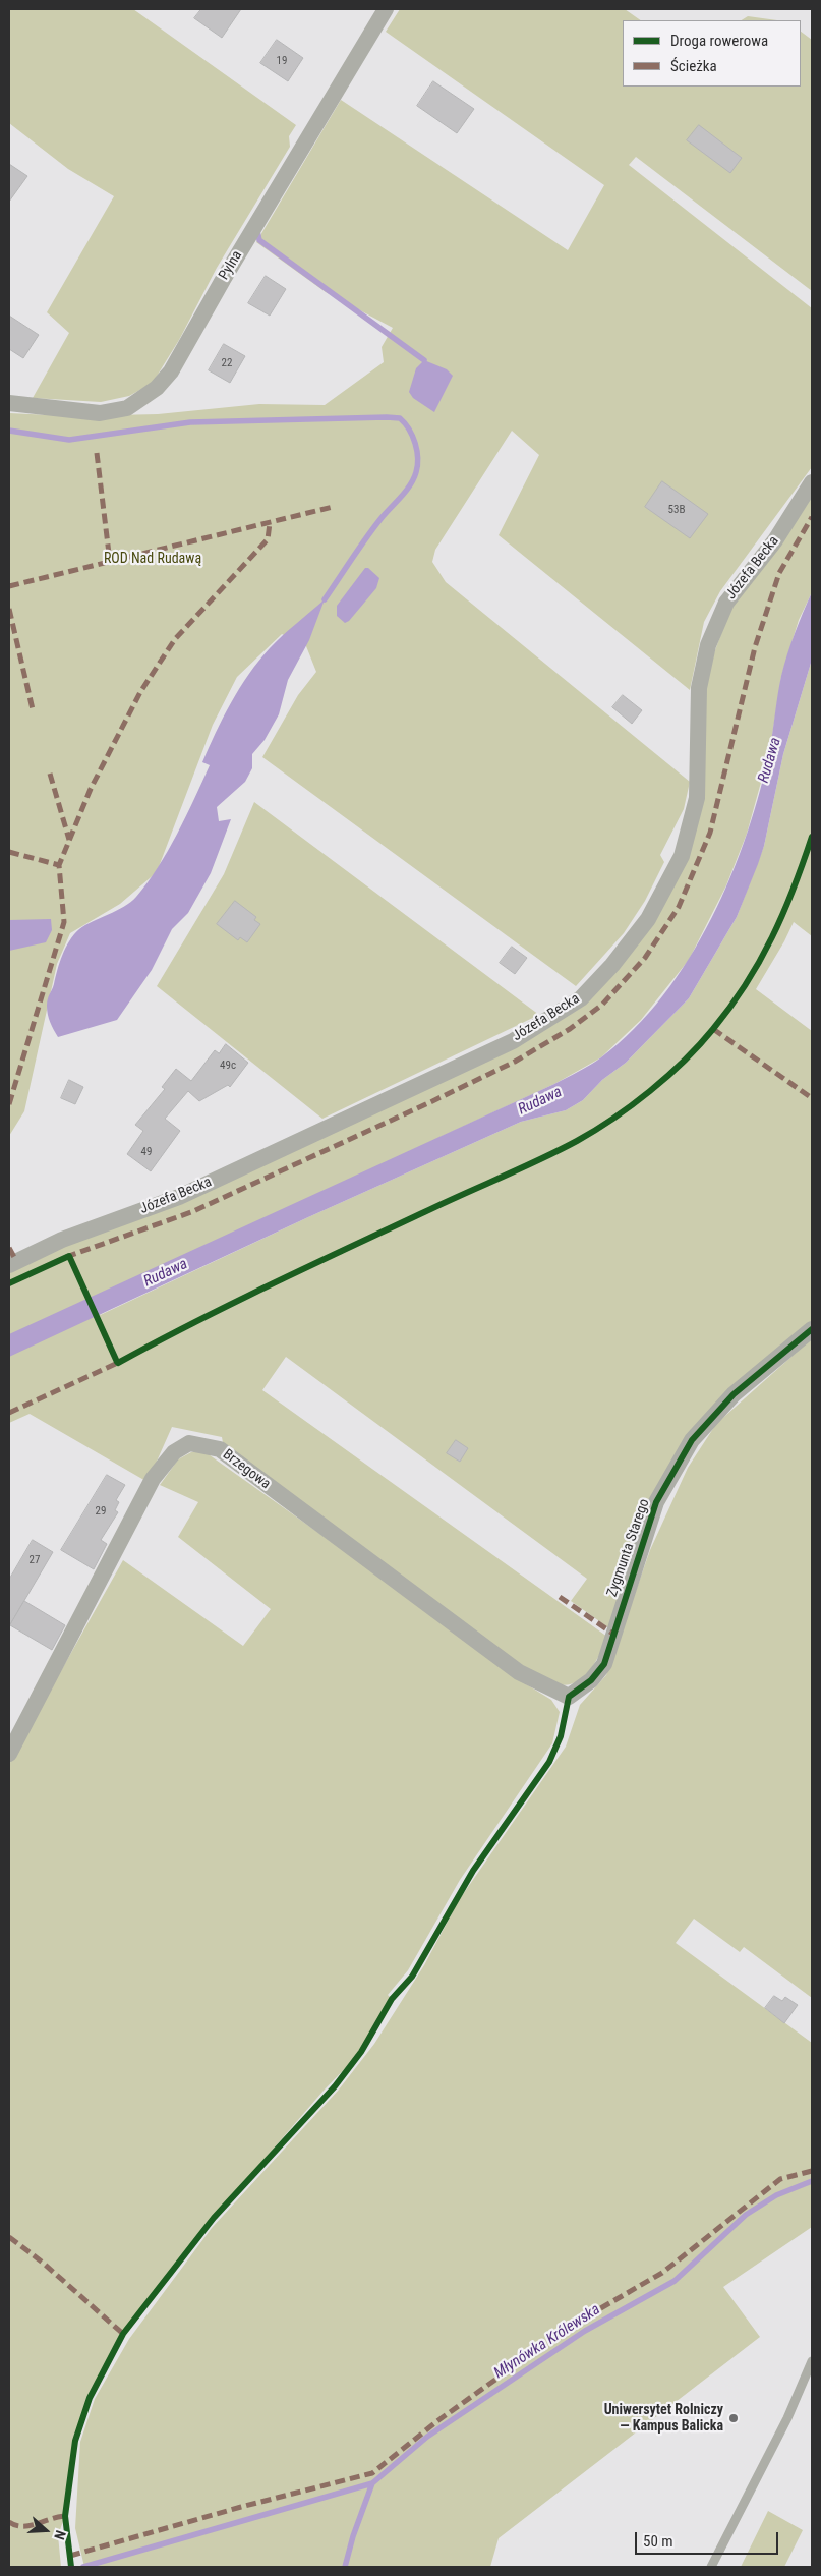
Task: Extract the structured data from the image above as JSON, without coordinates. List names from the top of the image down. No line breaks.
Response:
{"streets":{"street":["Pylna","Józefa Becka","Brzegowa","Zygmunta Starego"]},"crossings":[["Brzegowa","Zygmunta Starego"]],"water":["Rudawa","Młynówka Królewska"],"parks":["ROD Nad Rudawą"],"places":["Uniwersytet Rolniczy — Kampus Balicka"],"house_numbers":["19","22","53B","49c","49","29","27"],"legend":["Droga rowerowa","Ścieżka"],"scale_bar":"50 m","north":"right"}
